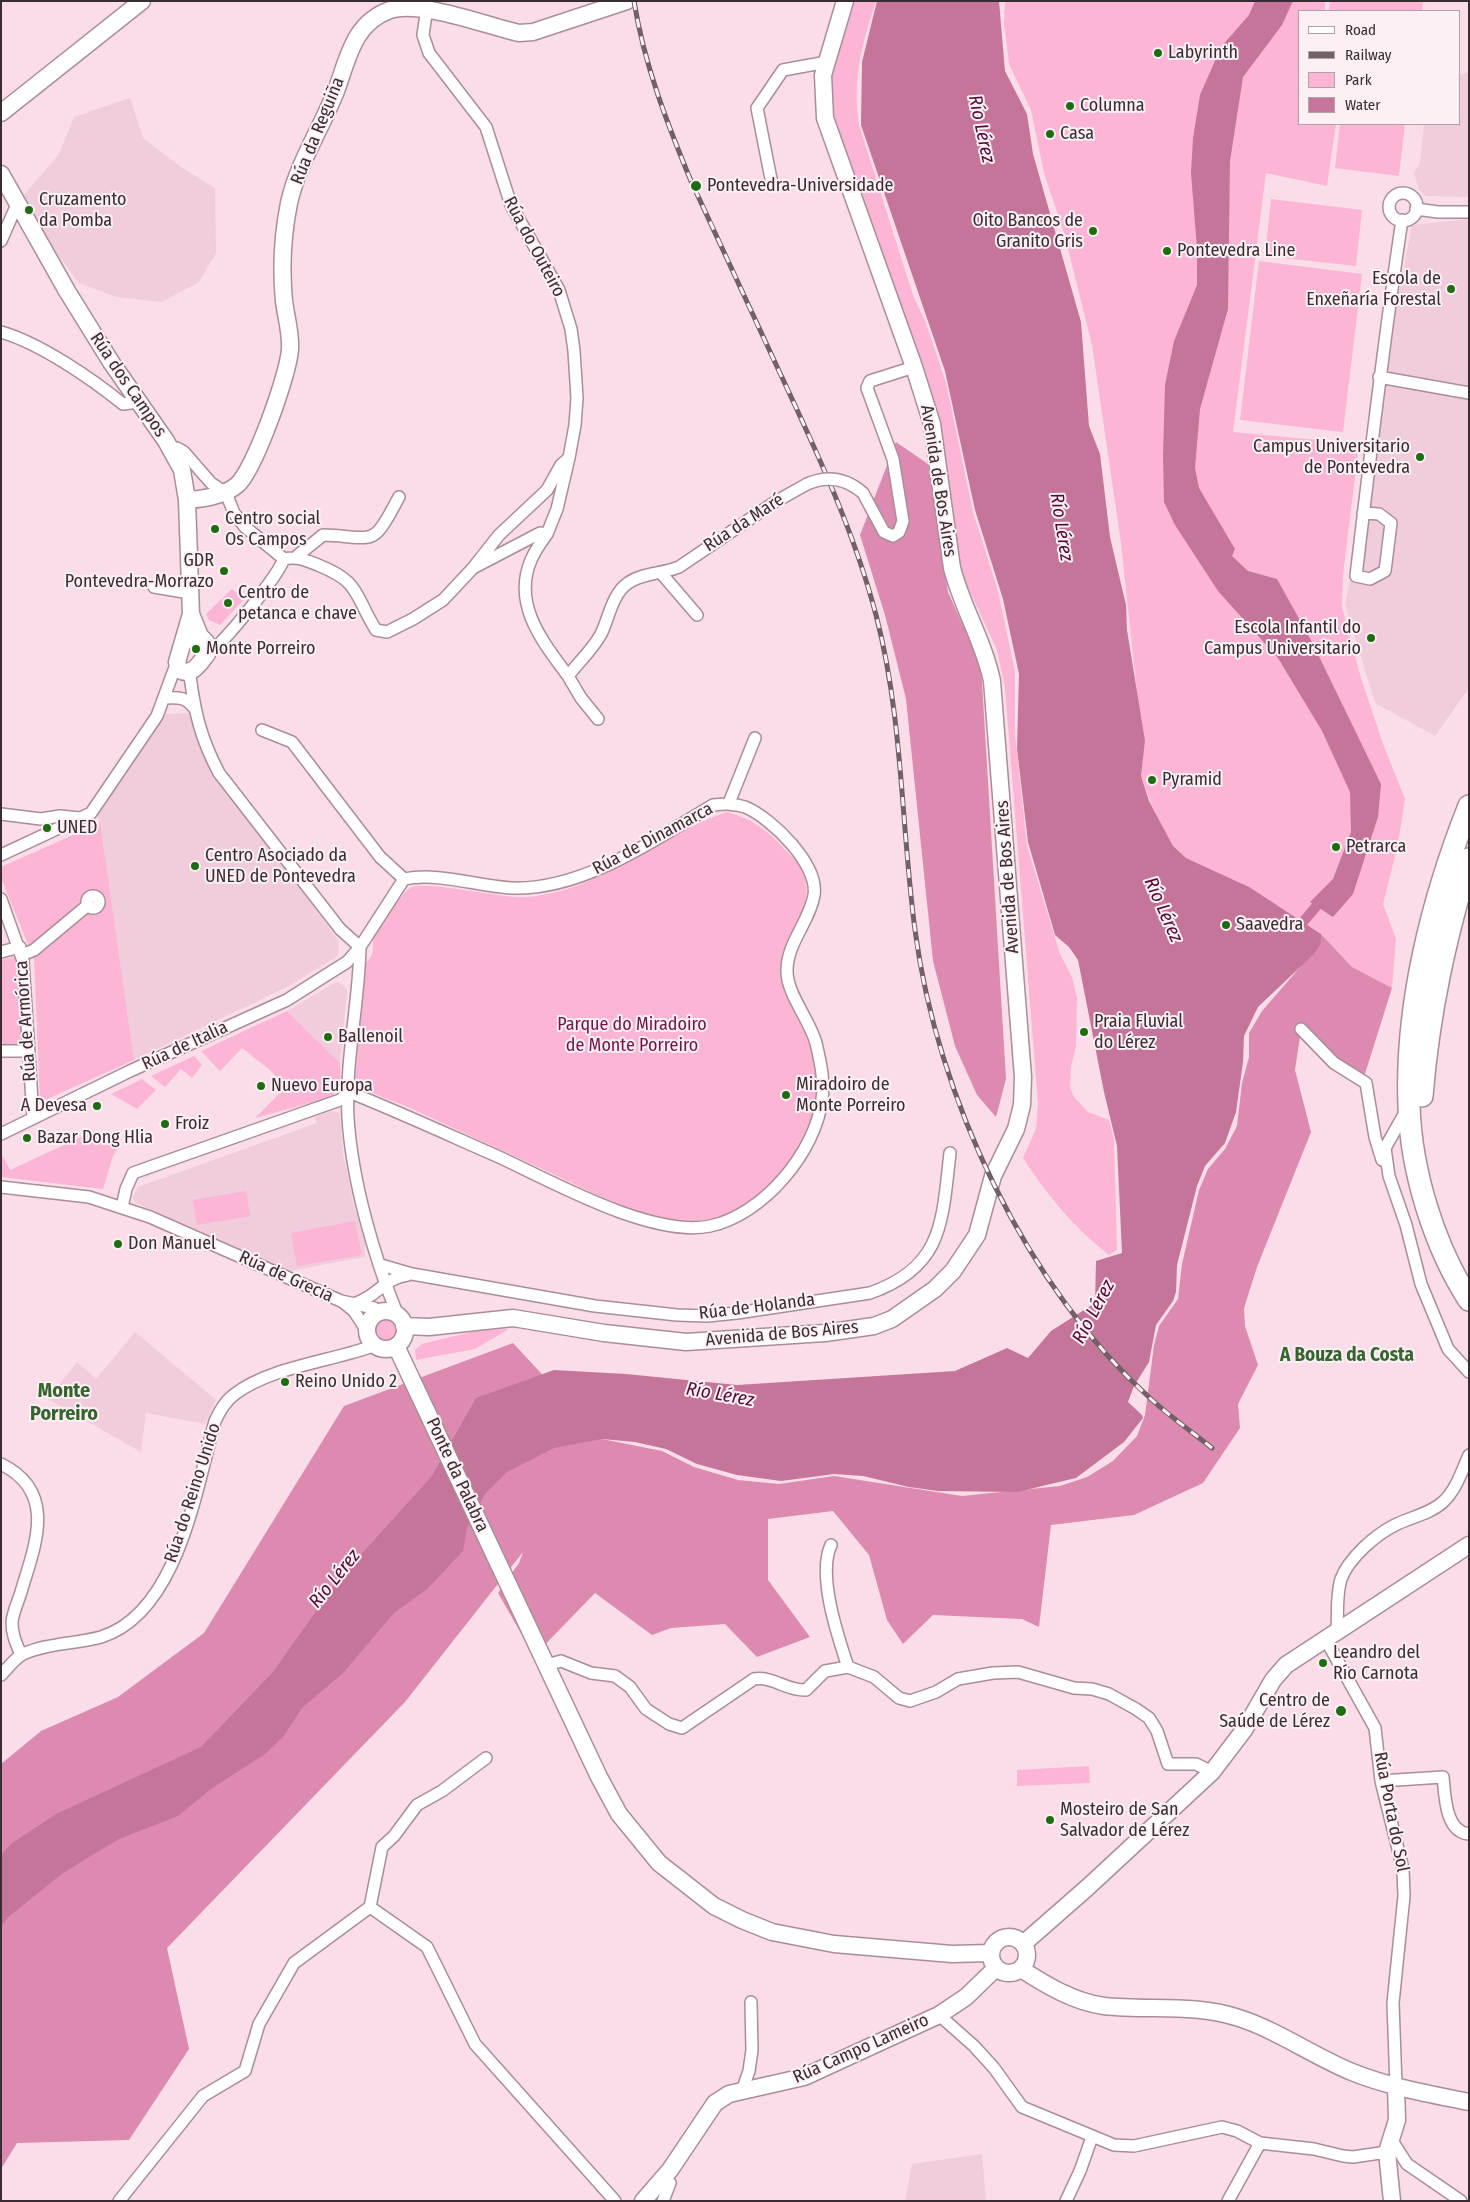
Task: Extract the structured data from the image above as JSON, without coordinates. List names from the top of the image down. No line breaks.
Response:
{"streets":{"street":["Rúa da Reguiña","Rúa do Outeiro","Rúa dos Campos","Avenida de Bos Aires","Rúa da Maré","Rúa de Dinamarca","Rúa de Armórica","Rúa de Italia","Rúa de Grecia","Rúa de Holanda","Ponte da Palabra","Rúa do Reino Unido","Rúa Porta do Sol","Rúa Campo Lameiro"]},"crossings":[["Rúa da Reguiña","Rúa do Outeiro"],["Avenida de Bos Aires","Rúa da Maré"],["Avenida de Bos Aires","Rúa de Grecia"],["Avenida de Bos Aires","Ponte da Palabra"],["Avenida de Bos Aires","Rúa do Reino Unido"],["Rúa de Armórica","Rúa de Italia"],["Rúa de Grecia","Rúa de Holanda"],["Rúa de Grecia","Ponte da Palabra"],["Rúa de Grecia","Rúa do Reino Unido"],["Ponte da Palabra","Rúa do Reino Unido"],["Ponte da Palabra","Rúa Campo Lameiro"]],"districts":["A Bouza da Costa","Monte Porreiro"],"water":["Río Lérez"],"parks":["Parque do Miradoiro de Monte Porreiro"],"places":["Labyrinth","Columna","Casa","Pontevedra-Universidade","Cruzamento da Pomba","Oito Bancos de Granito Gris","Pontevedra Line","Escola de Enxeñaría Forestal","Campus Universitario de Pontevedra","Centro social Os Campos","GDR Pontevedra-Morrazo","Centro de petanca e chave","Escola Infantil do Campus Universitario","Monte Porreiro","Pyramid","UNED","Petrarca","Centro Asociado da UNED de Pontevedra","Saavedra","Praia Fluvial do Lérez","Ballenoil","Nuevo Europa","Miradoiro de Monte Porreiro","A Devesa","Froiz","Bazar Dong Hlia","Don Manuel","Reino Unido 2","Leandro del Río Carnota","Centro de Saúde de Lérez","Mosteiro de San Salvador de Lérez"],"legend":["Road","Railway","Park","Water"]}
